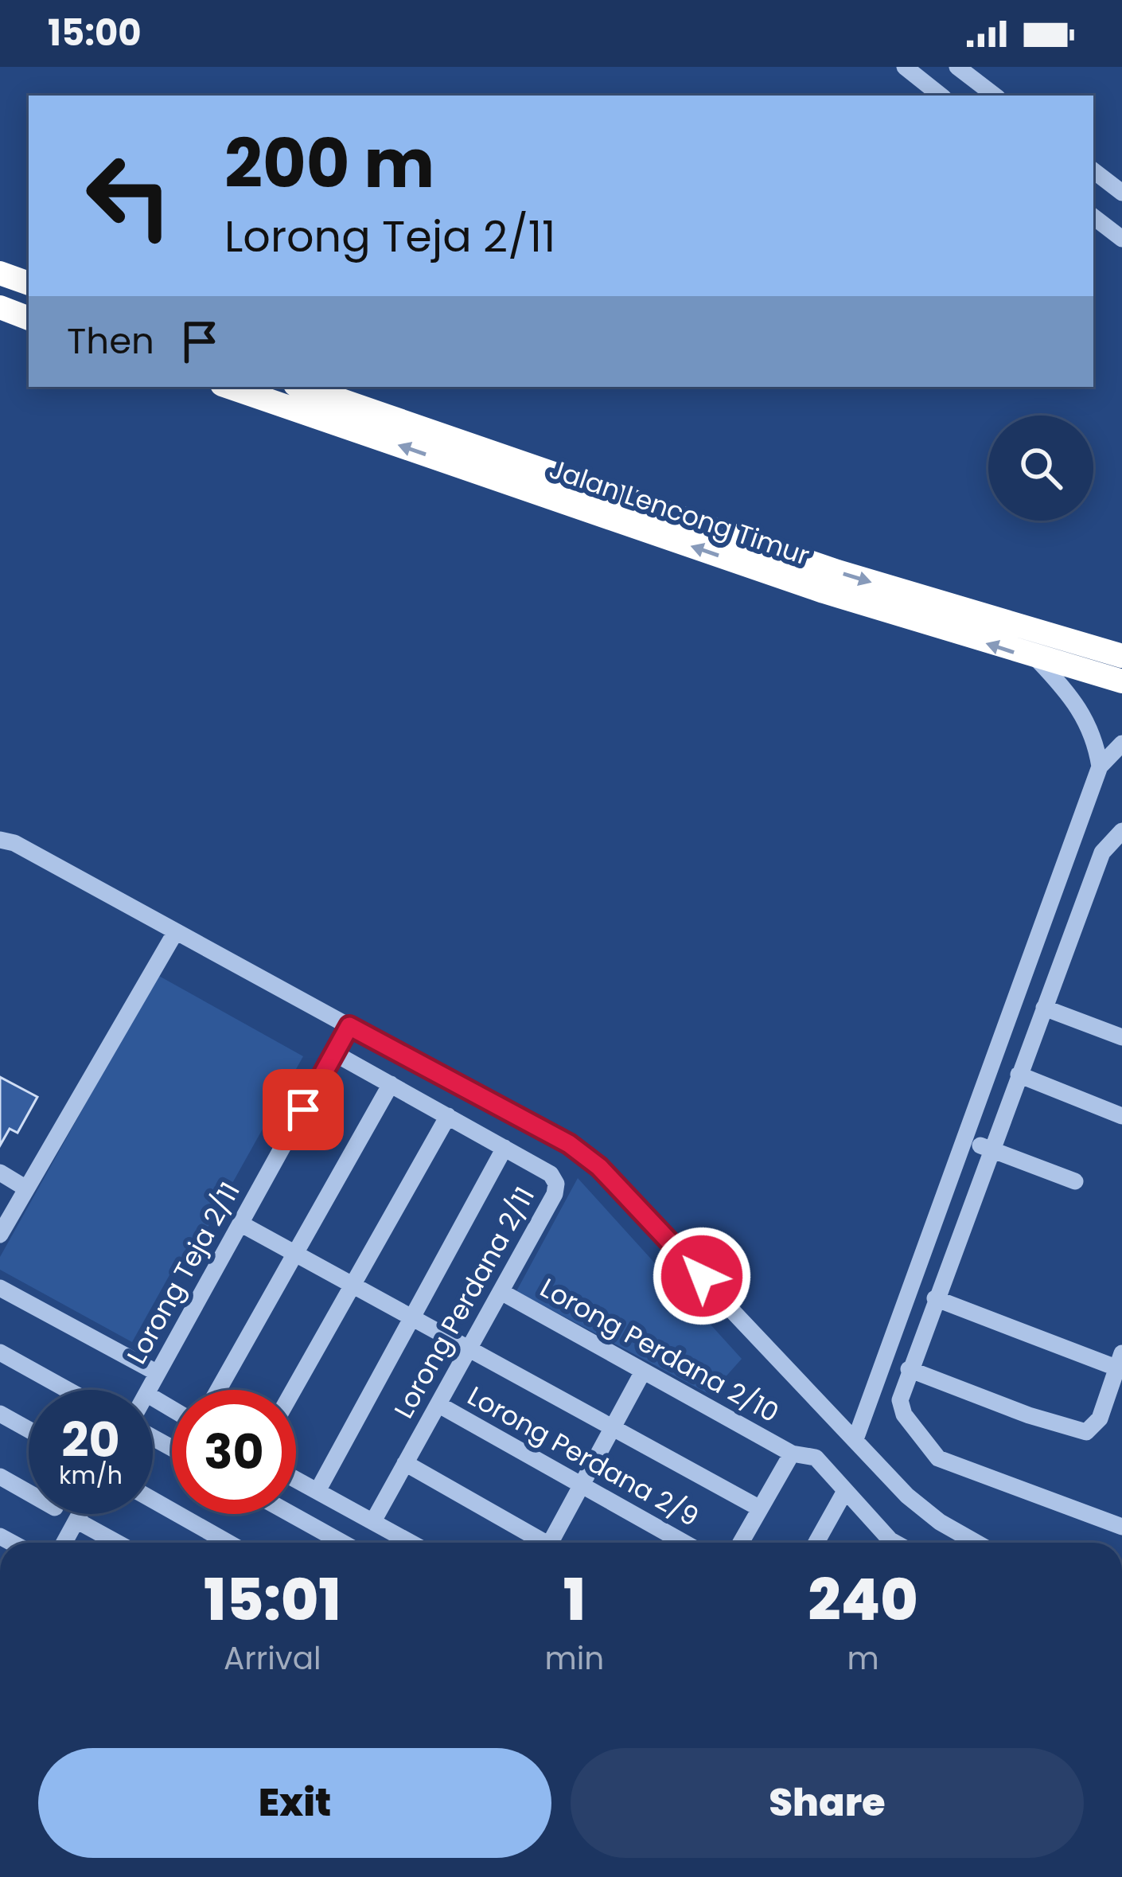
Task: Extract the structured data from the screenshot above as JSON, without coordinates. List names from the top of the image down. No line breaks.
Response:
{"streets":{"highway":["Jalan Lencong Timur"],"street":["Lorong Teja 2/11","Lorong Perdana 2/11","Lorong Perdana 2/10","Lorong Perdana 2/9"]},"crossings":[["Lorong Teja 2/11","Lorong Perdana 2/11"],["Lorong Perdana 2/11","Lorong Perdana 2/10"],["Lorong Perdana 2/11","Lorong Perdana 2/9"]],"page":{"status":"15:00","turn":["200 m","Lorong Teja 2/11"],"then":"Then","speed":"20 km/h","limit":"30","eta":["15:01","Arrival","1","min","240","m"],"buttons":["Exit","Share"]}}
